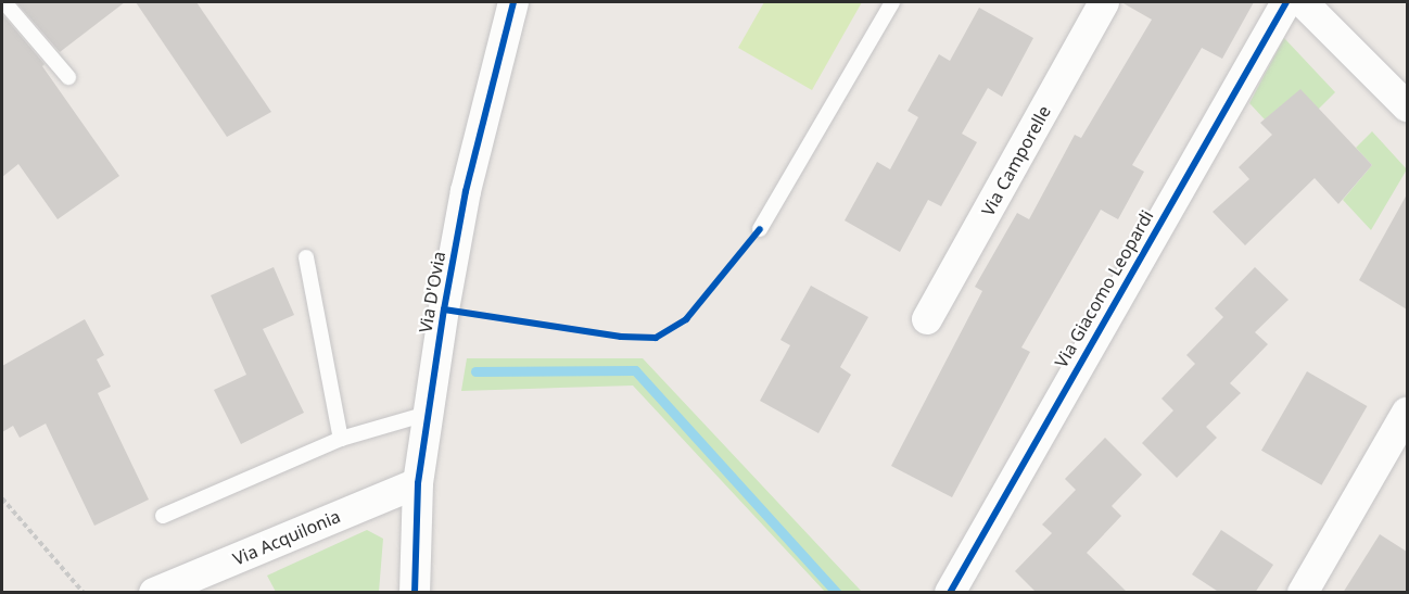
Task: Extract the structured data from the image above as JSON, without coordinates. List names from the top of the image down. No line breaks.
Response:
{"streets":{"street":["Via Camporelle","Via Giacomo Leopardi","Via D'Ovia","Via Acquilonia"]},"crossings":[["Via D'Ovia","Via Acquilonia"]]}
